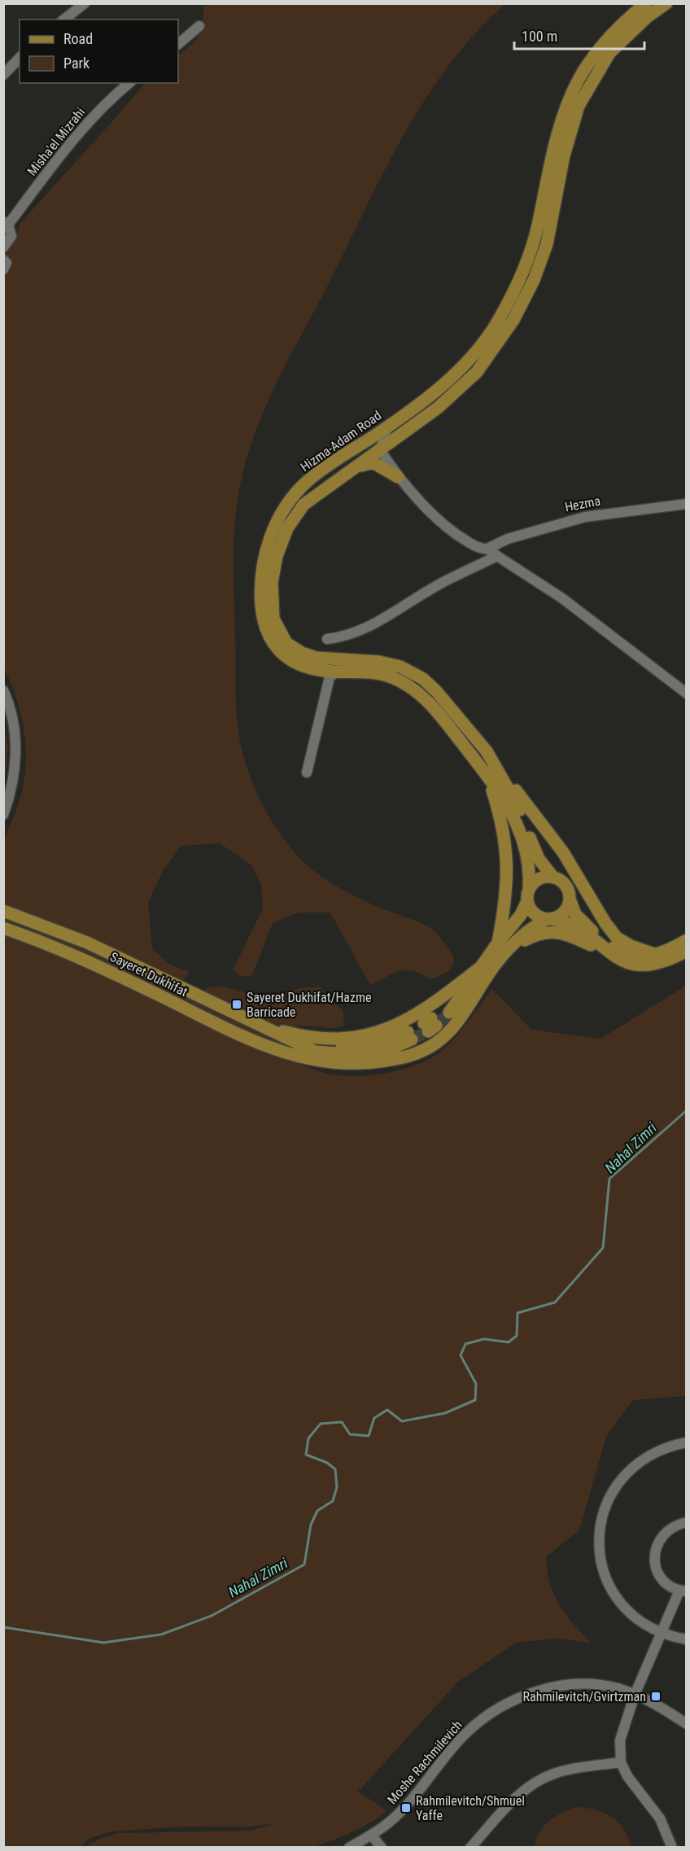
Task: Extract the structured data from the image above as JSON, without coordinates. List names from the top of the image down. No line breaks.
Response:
{"streets":{"main road":["Hizma-Adam Road","Sayeret Dukhifat"],"street":["Misha'el Mizrahi","Hezma","Moshe Rachmilevich"]},"crossings":[["Hizma-Adam Road","Sayeret Dukhifat"]],"water":["Nahal Zimri"],"places":{"transit":["Sayeret Dukhifat/Hazme Barricade","Rahmilevitch/Gvirtzman","Rahmilevitch/Shmuel Yaffe"]},"legend":["Road","Park"],"scale_bar":"100 m"}
